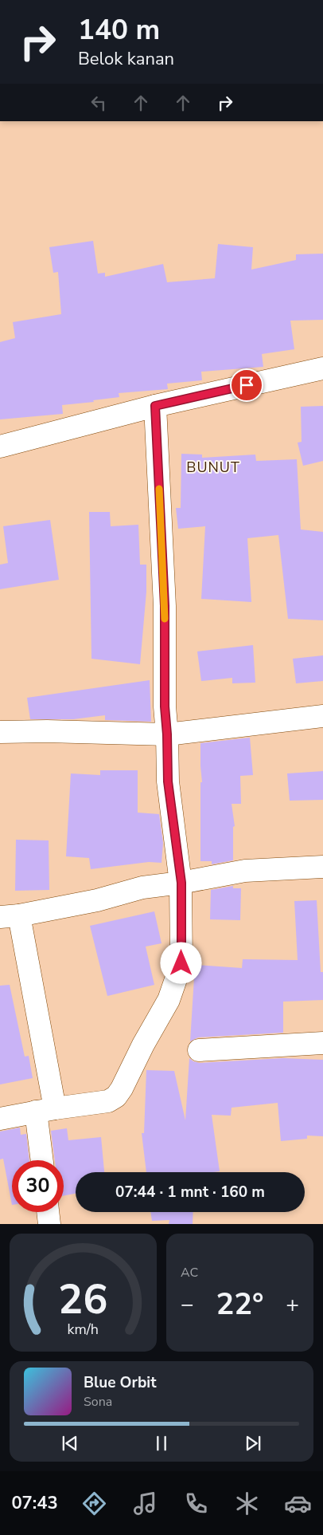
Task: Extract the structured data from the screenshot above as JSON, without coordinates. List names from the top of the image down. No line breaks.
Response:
{"districts":["BUNUT"],"page":{"turn":["140 m","Belok kanan"],"limit":"30","trip":"07:44 · 1 mnt · 160 m","tile":"AC","heat":["−","22°","+"],"song":["Blue Orbit","Sona"],"tabs":"07:43","gauge":["26","km/h"]}}
